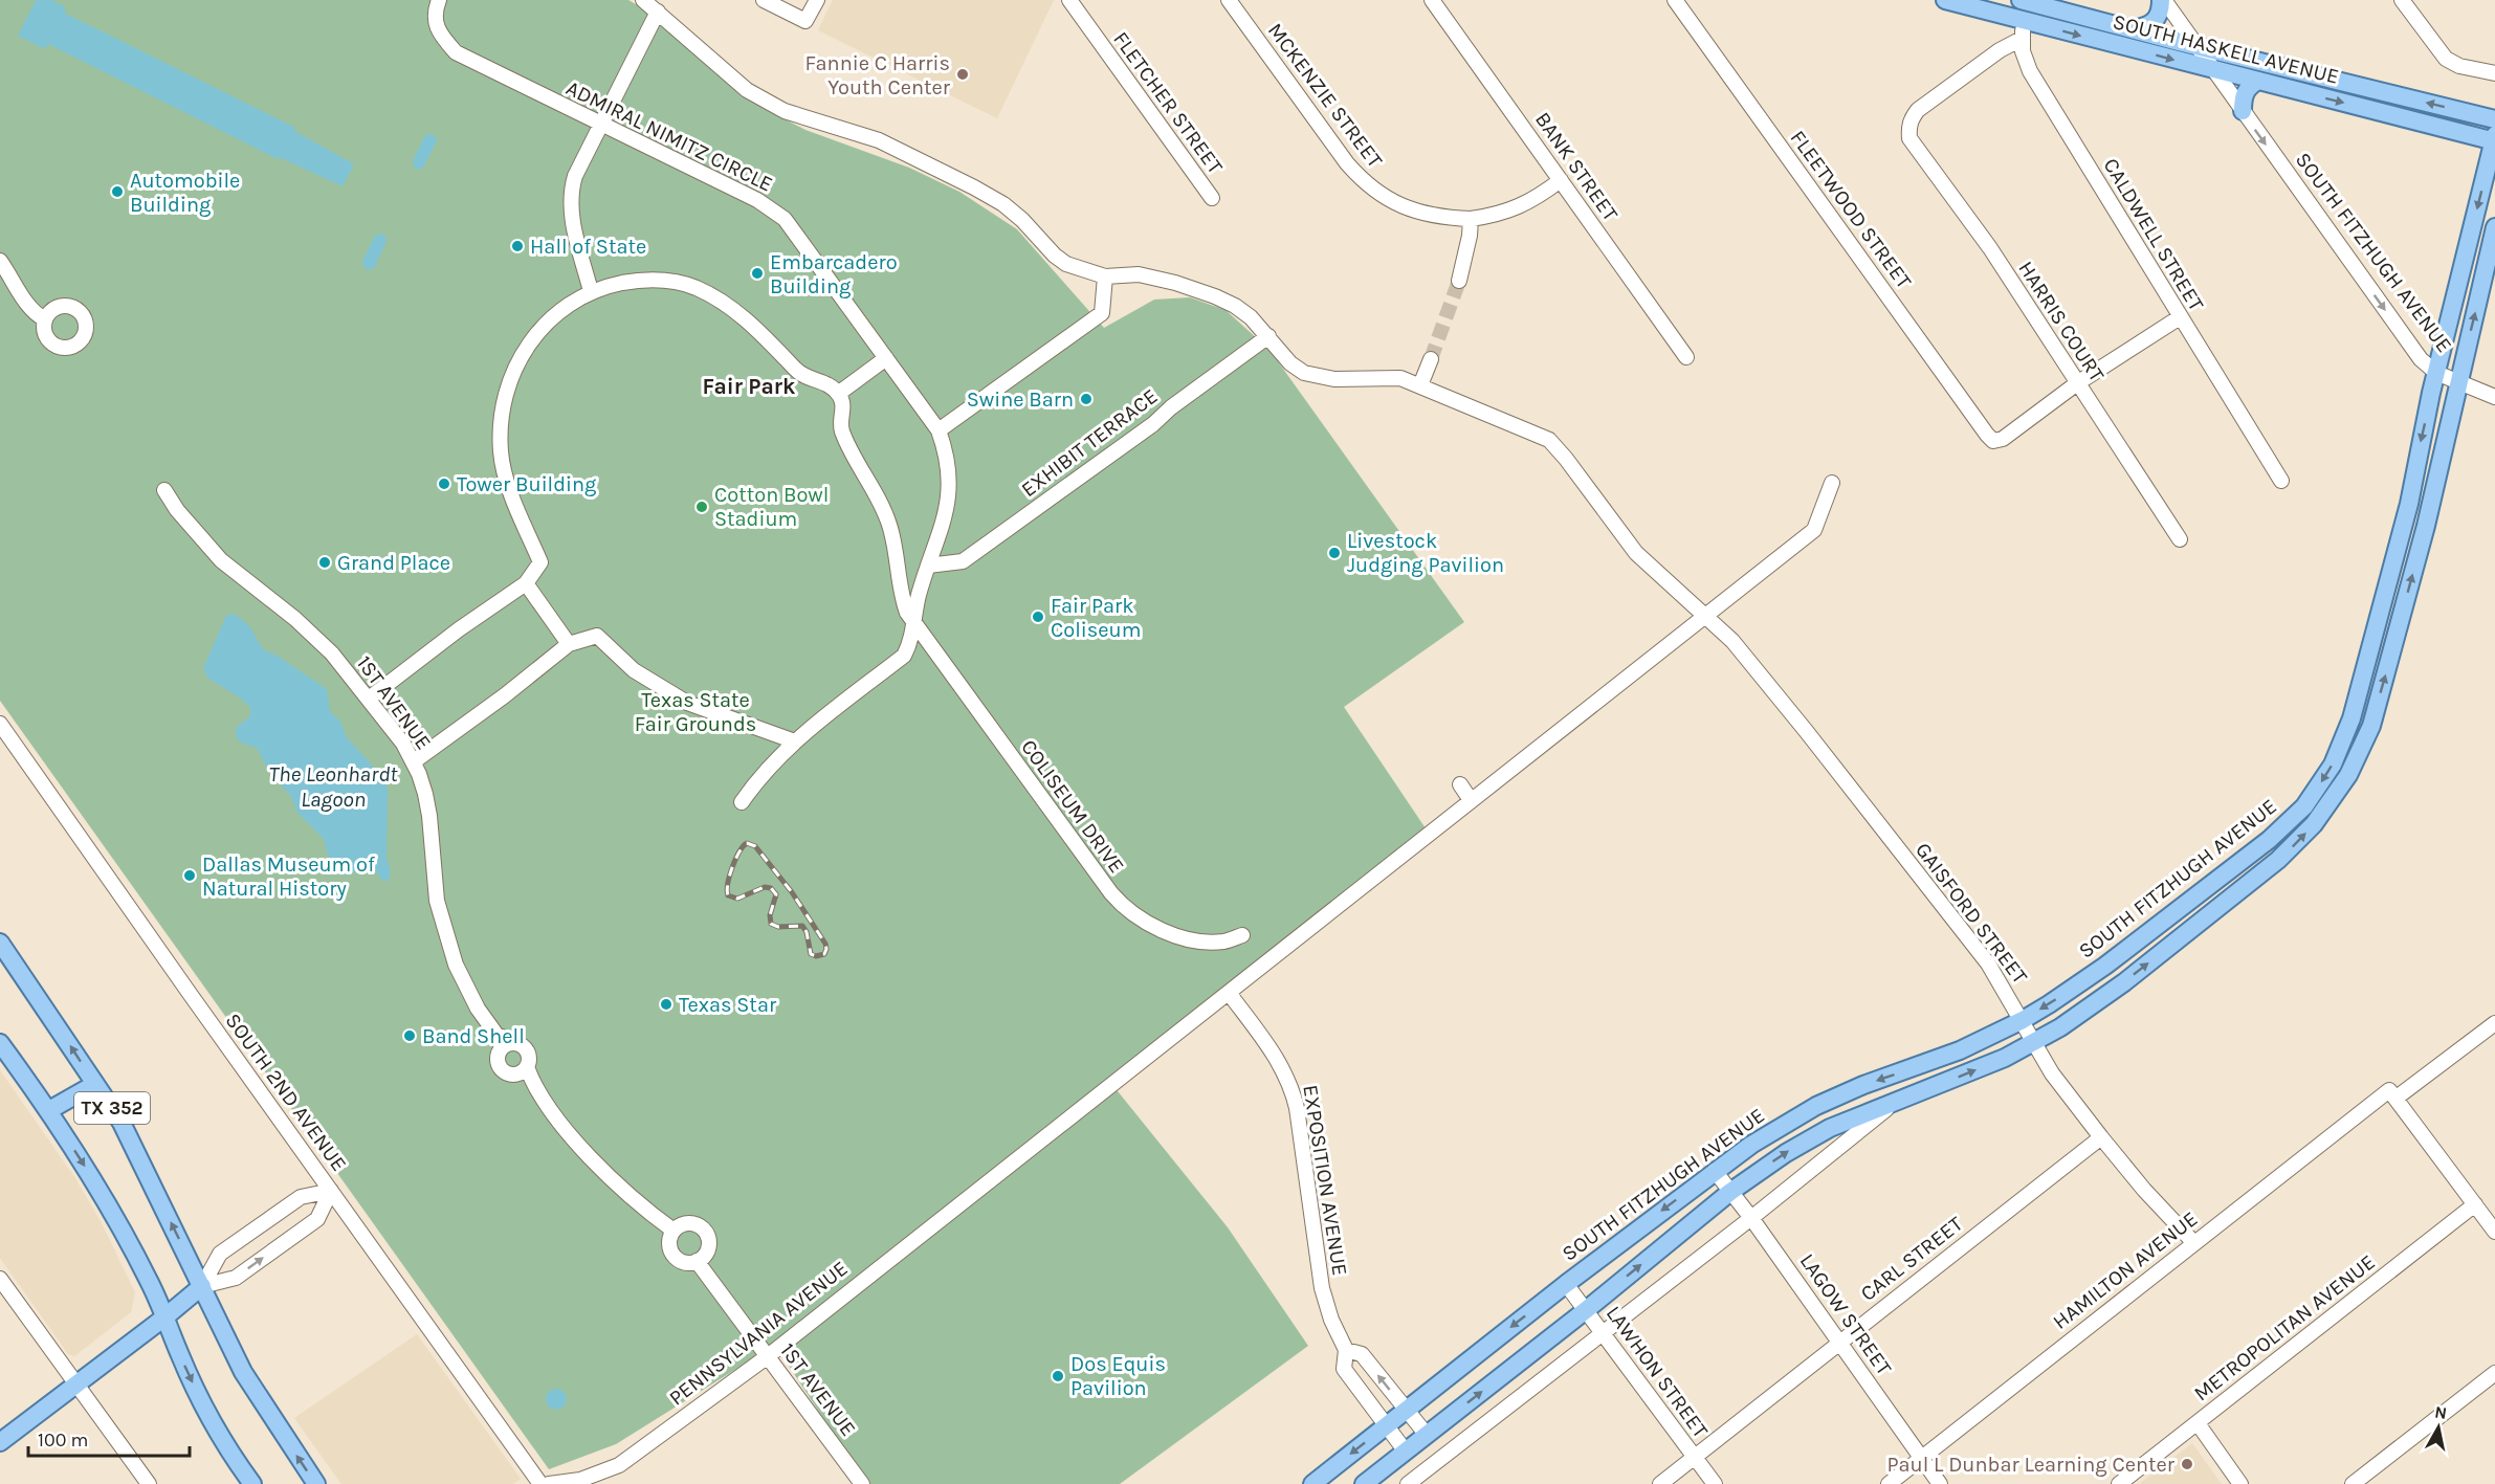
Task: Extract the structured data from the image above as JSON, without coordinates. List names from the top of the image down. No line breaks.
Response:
{"streets":{"main road":["SOUTH HASKELL AVENUE","SOUTH FITZHUGH AVENUE","TX 352"],"street":["MCKENZIE STREET","FLETCHER STREET","ADMIRAL NIMITZ CIRCLE","BANK STREET","FLEETWOOD STREET","CALDWELL STREET","HARRIS COURT","EXHIBIT TERRACE","1ST AVENUE","COLISEUM DRIVE","GAISFORD STREET","SOUTH 2ND AVENUE","EXPOSITION AVENUE","CARL STREET","HAMILTON AVENUE","LAGOW STREET","METROPOLITAN AVENUE","PENNSYLVANIA AVENUE","LAWHON STREET"]},"crossings":[["SOUTH HASKELL AVENUE","CALDWELL STREET"],["SOUTH HASKELL AVENUE","SOUTH FITZHUGH AVENUE"],["MCKENZIE STREET","BANK STREET"],["FLEETWOOD STREET","HARRIS COURT"],["CALDWELL STREET","HARRIS COURT"],["SOUTH FITZHUGH AVENUE","GAISFORD STREET"],["SOUTH FITZHUGH AVENUE","EXPOSITION AVENUE"],["SOUTH FITZHUGH AVENUE","LAGOW STREET"],["SOUTH FITZHUGH AVENUE","LAWHON STREET"],["EXHIBIT TERRACE","GAISFORD STREET"],["1ST AVENUE","PENNSYLVANIA AVENUE"],["GAISFORD STREET","CARL STREET"],["GAISFORD STREET","HAMILTON AVENUE"],["GAISFORD STREET","PENNSYLVANIA AVENUE"],["EXPOSITION AVENUE","PENNSYLVANIA AVENUE"],["CARL STREET","LAGOW STREET"],["CARL STREET","LAWHON STREET"],["HAMILTON AVENUE","LAGOW STREET"]],"districts":["Fair Park"],"water":["The Leonhardt Lagoon"],"parks":["Texas State Fair Grounds"],"places":["Fannie C Harris Youth Center","Automobile Building","Hall of State","Embarcadero Building","Swine Barn","Tower Building","Cotton Bowl Stadium","Livestock Judging Pavilion","Grand Place","Fair Park Coliseum","Dallas Museum of Natural History","Texas Star","Band Shell","Dos Equis Pavilion","Paul L Dunbar Learning Center"],"scale_bar":"100 m","north":"top"}
